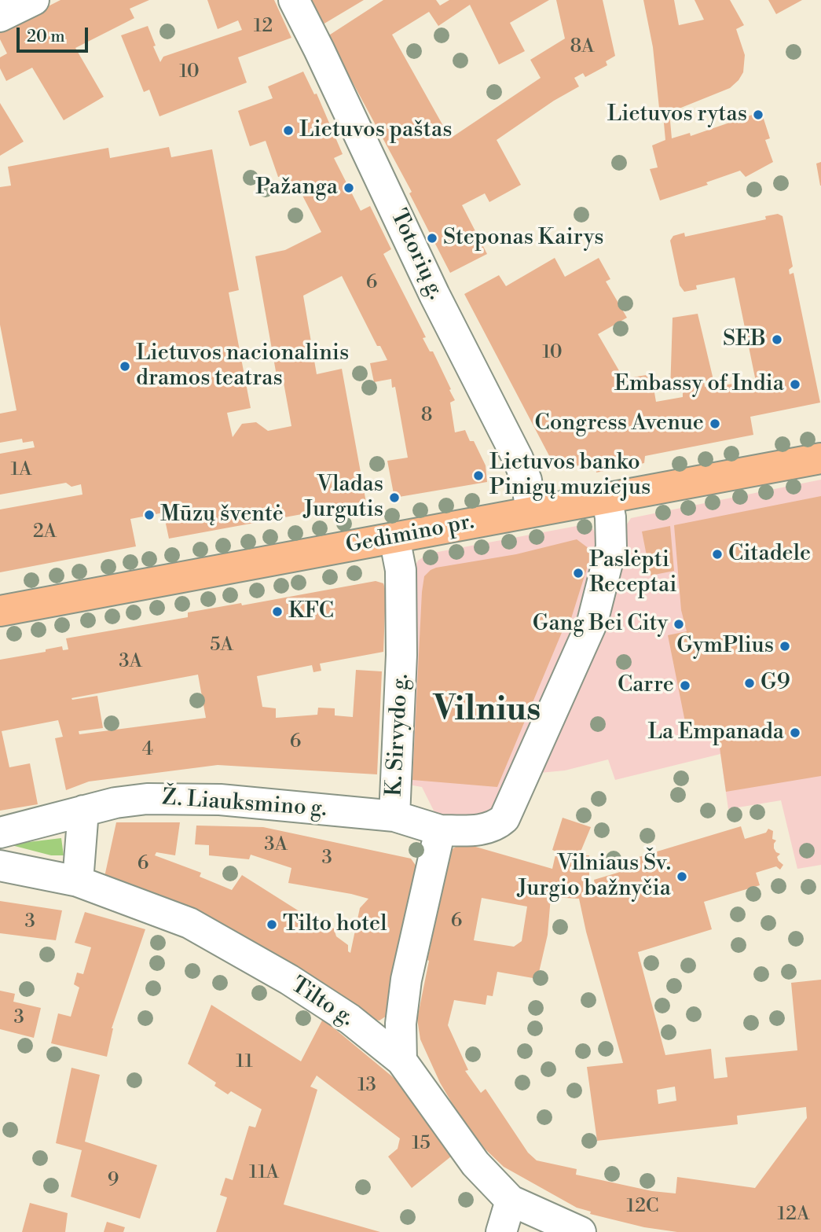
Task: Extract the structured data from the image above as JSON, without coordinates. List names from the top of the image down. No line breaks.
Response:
{"streets":{"main road":["Gedimino pr."],"street":["Totorių g.","K. Sirvydo g.","Ž. Liauksmino g.","Tilto g."]},"crossings":[["Totorių g.","Gedimino pr."],["Gedimino pr.","K. Sirvydo g."],["K. Sirvydo g.","Ž. Liauksmino g."]],"districts":["Vilnius"],"places":["Lietuvos rytas","Lietuvos paštas","Pažanga","Steponas Kairys","SEB","Lietuvos nacionalinis dramos teatras","Embassy of India","Congress Avenue","Lietuvos banko Pinigų muziejus","Vladas Jurgutis","Mūzų šventė","Citadele","Paslėpti Receptai","KFC","Gang Bei City","GymPlius","G9","Carre","La Empanada","Vilniaus Šv. Jurgio bažnyčia","Tilto hotel"],"house_numbers":["12","8A","10","6","10","8","1A","2A","5A","3A","6","4","3A","3","6","6","3","3","11","13","15","11A","9","12C","12A"],"scale_bar":"20 m"}
